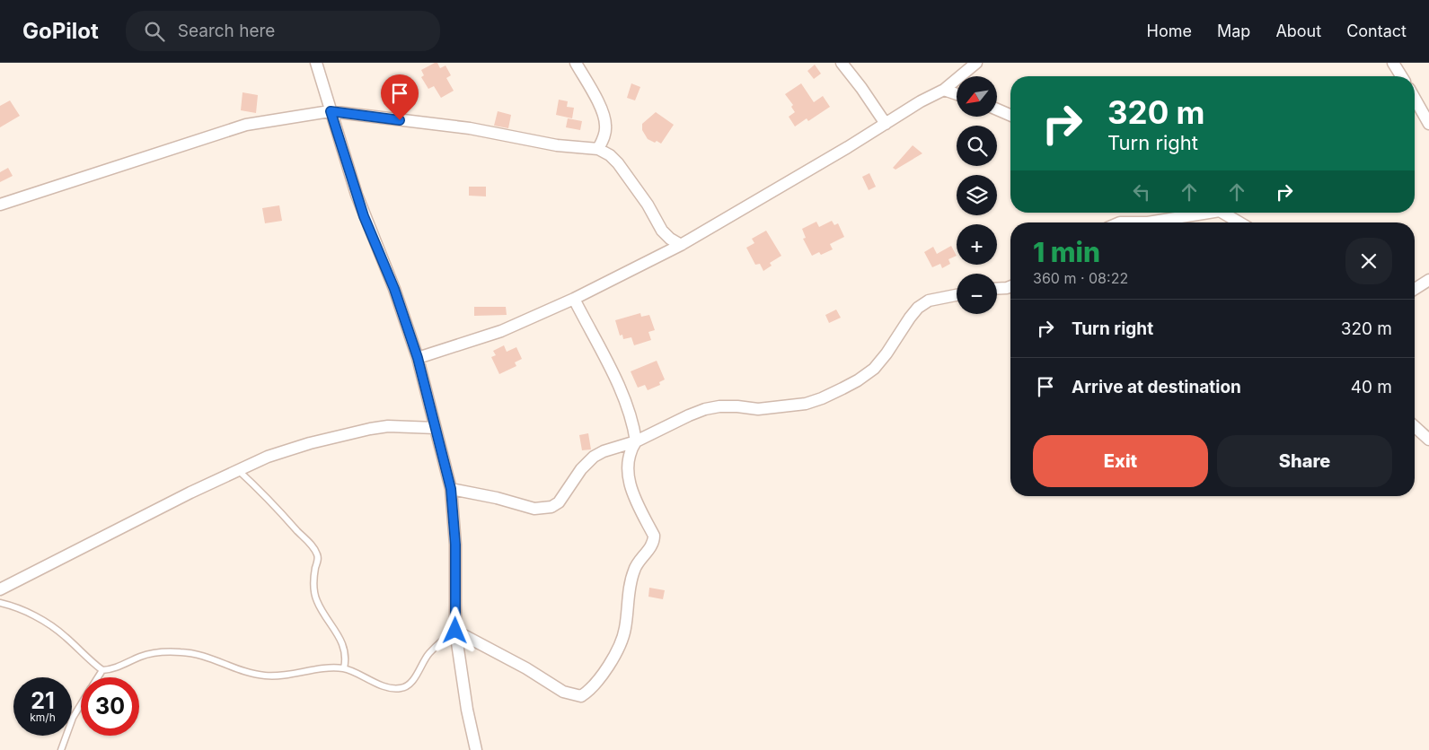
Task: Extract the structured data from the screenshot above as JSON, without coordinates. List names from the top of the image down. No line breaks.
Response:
{"north":"bottom left","page":{"header":"GoPilot","search":"Search here","nav":["Home","Map","About","Contact"],"map_buttons":["+","−"],"turn":["320 m","Turn right"],"heading":["1 min","360 m · 08:22"],"list":[{"name":"Turn right","value":"320 m"},{"name":"Arrive at destination","value":"40 m"}],"buttons":["Exit","Share"],"speed":"21 km/h","limit":"30"}}
